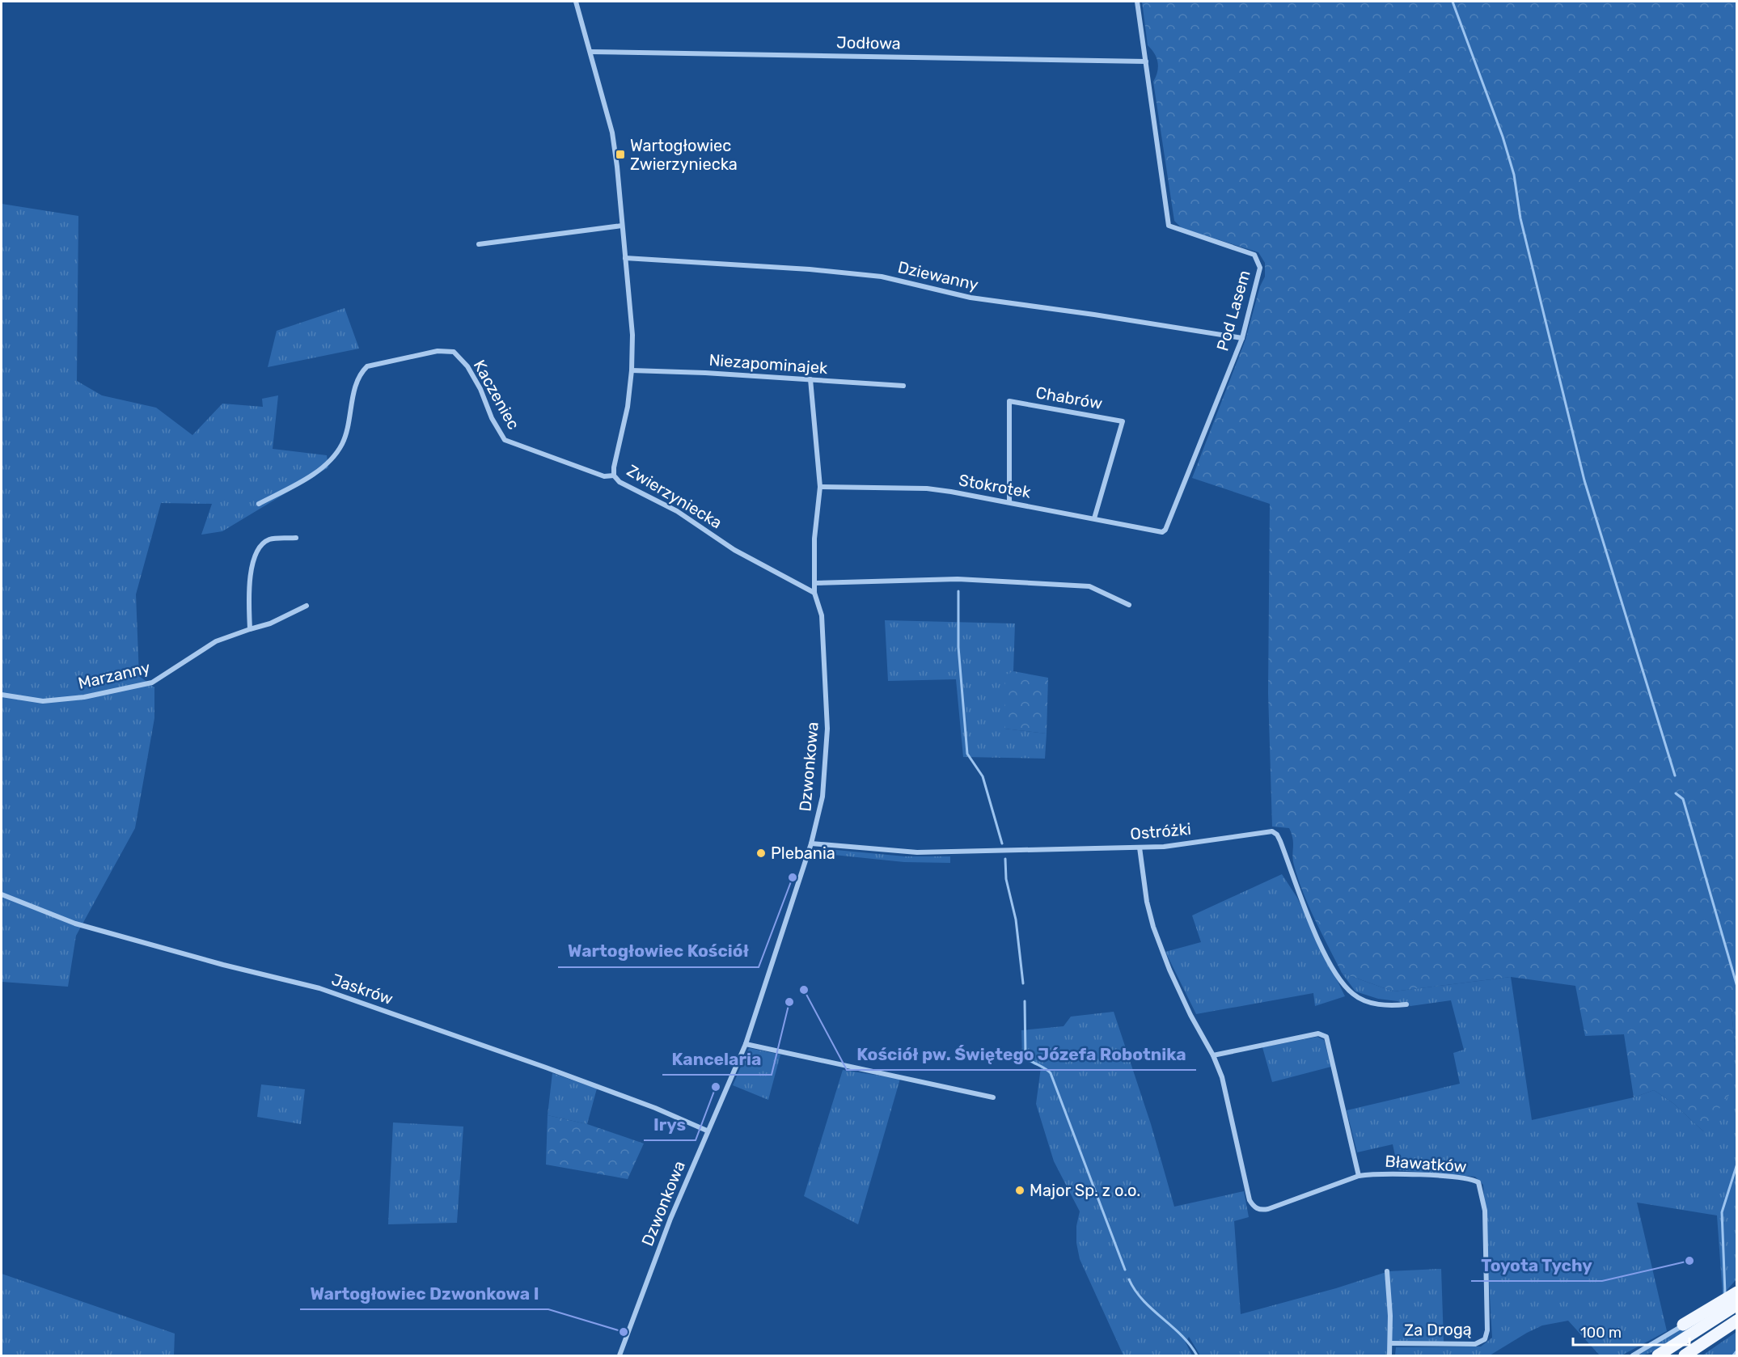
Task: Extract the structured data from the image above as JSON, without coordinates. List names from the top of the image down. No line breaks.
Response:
{"streets":{"street":["Jodłowa","Dziewanny","Pod Lasem","Niezapominajek","Kaczeniec","Chabrów","Stokrotek","Zwierzyniecka","Marzanny","Dzwonkowa","Ostróżki","Jaskrów","Bławatków","Za Drogą"]},"crossings":[["Jodłowa","Pod Lasem"],["Jodłowa","Zwierzyniecka"],["Dziewanny","Pod Lasem"],["Dziewanny","Zwierzyniecka"],["Pod Lasem","Stokrotek"],["Niezapominajek","Zwierzyniecka"],["Niezapominajek","Dzwonkowa"],["Kaczeniec","Zwierzyniecka"],["Chabrów","Stokrotek"],["Stokrotek","Dzwonkowa"],["Zwierzyniecka","Dzwonkowa"],["Dzwonkowa","Ostróżki"],["Dzwonkowa","Jaskrów"],["Ostróżki","Bławatków"],["Bławatków","Za Drogą"]],"places":{"transit":["Wartogłowiec Zwierzyniecka"],"other":["Plebania","Wartogłowiec Kościół","Kościół pw. Świętego Józefa Robotnika","Kancelaria","Irys","Major Sp. z o.o.","Toyota Tychy","Wartogłowiec Dzwonkowa I"]},"scale_bar":"100 m"}
